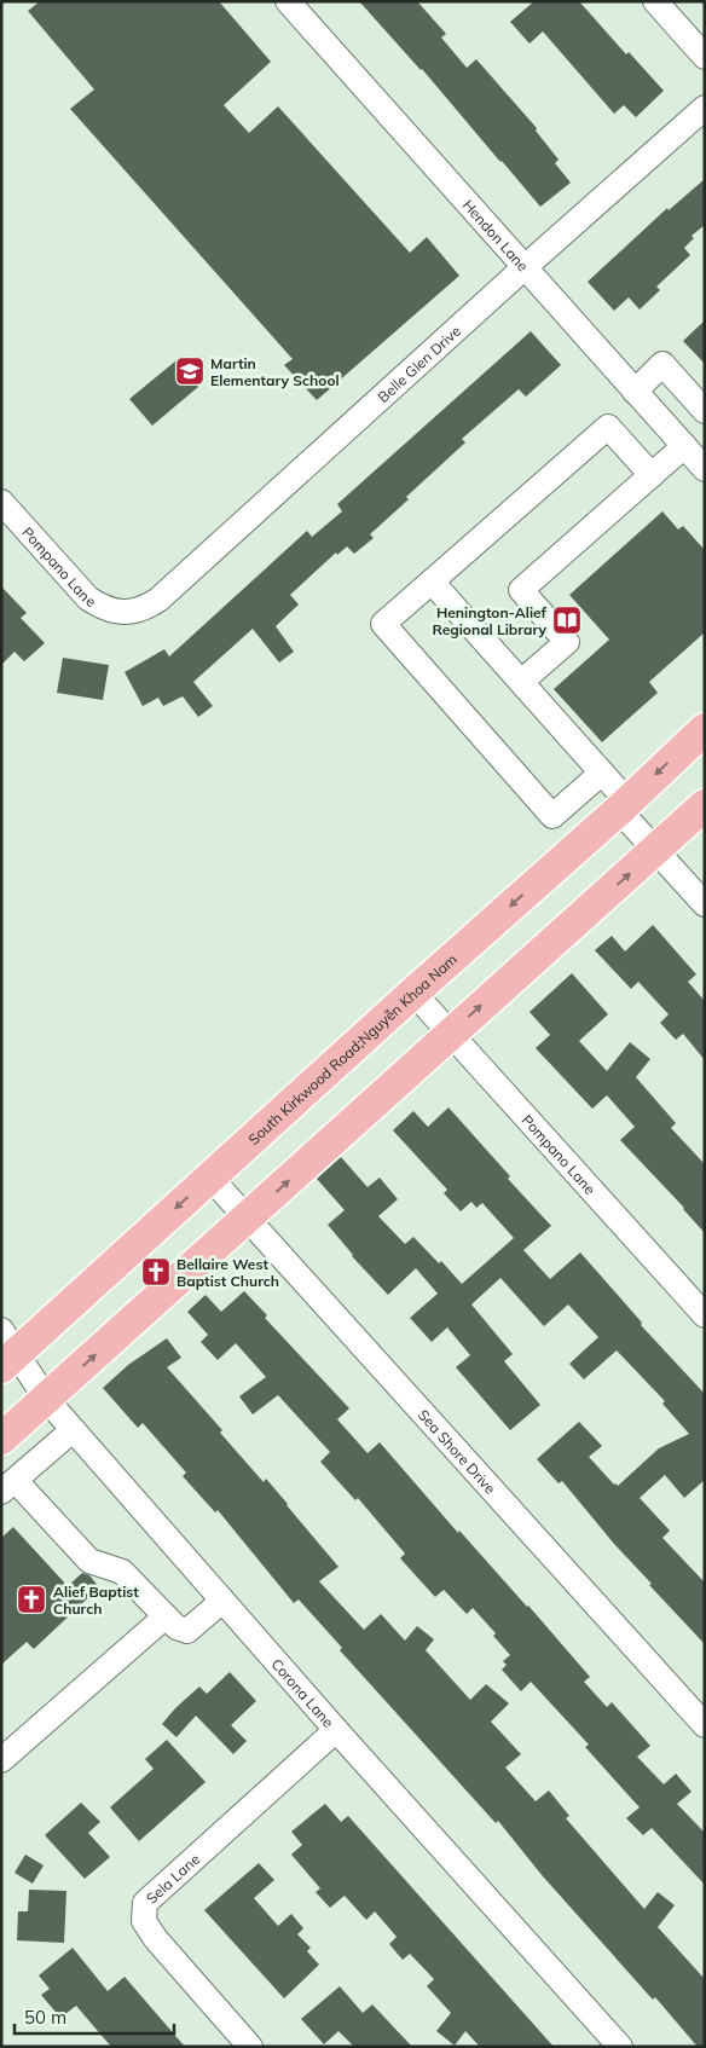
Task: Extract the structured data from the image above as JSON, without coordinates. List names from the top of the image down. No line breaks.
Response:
{"streets":{"main road":["South Kirkwood Road;Nguyễn Khoa Nam"],"street":["Hendon Lane","Belle Glen Drive","Pompano Lane","Sea Shore Drive","Corona Lane","Sela Lane"]},"crossings":[["Hendon Lane","Belle Glen Drive"],["Belle Glen Drive","Pompano Lane"],["Pompano Lane","South Kirkwood Road;Nguyễn Khoa Nam"],["South Kirkwood Road;Nguyễn Khoa Nam","Sea Shore Drive"],["South Kirkwood Road;Nguyễn Khoa Nam","Corona Lane"],["Corona Lane","Sela Lane"]],"places":{"school or university":["Martin Elementary School"],"library":["Henington-Alief Regional Library"],"church":["Bellaire West Baptist Church","Alief Baptist Church"]},"scale_bar":"50 m"}
